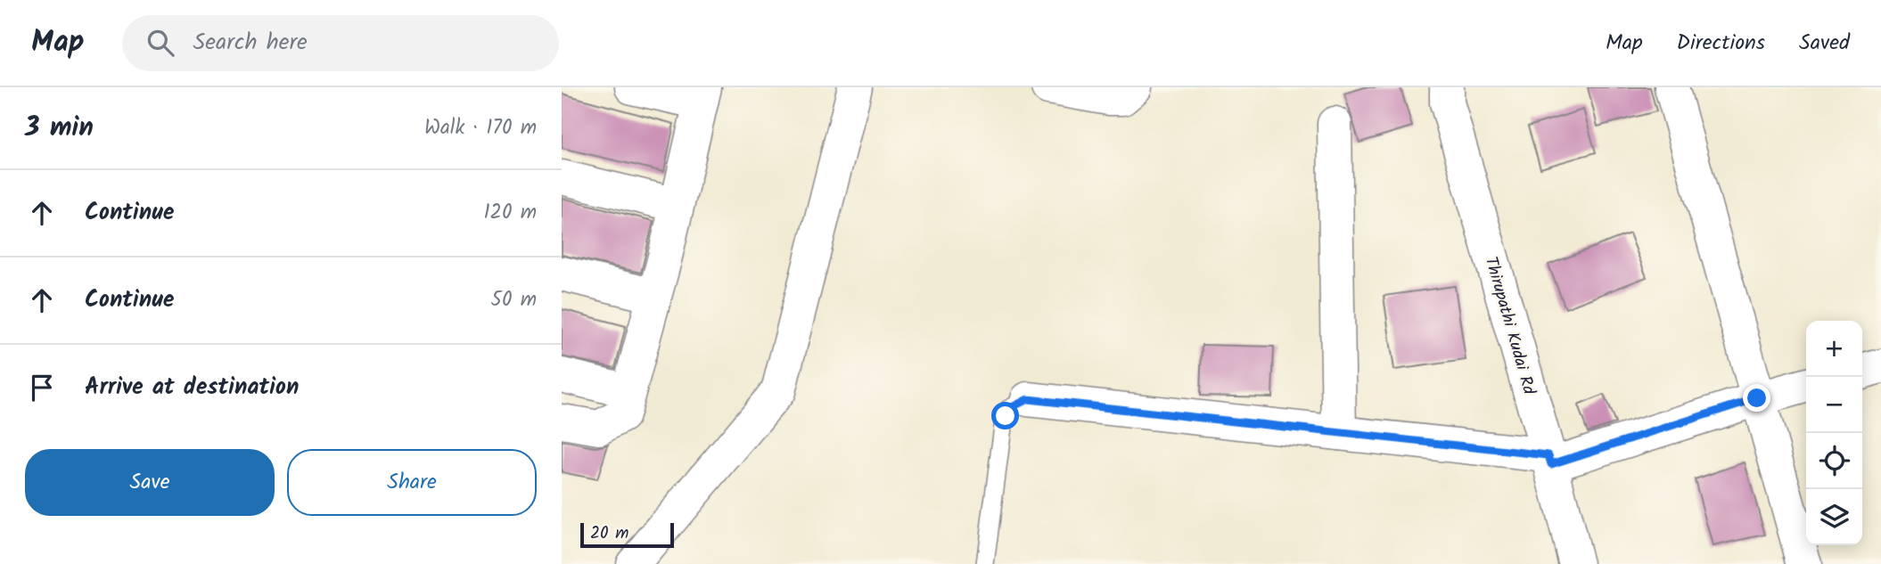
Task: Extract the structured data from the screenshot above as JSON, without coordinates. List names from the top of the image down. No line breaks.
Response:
{"streets":{"street":["Thirupathi Kudai Rd"]},"scale_bar":"20 m","page":{"header":"Map","search":"Search here","nav":["Map","Directions","Saved"],"heading":["3 min","Walk · 170 m"],"list":[["Continue","120 m"],["Continue","50 m"],"Arrive at destination"],"map_buttons":["+","−"],"buttons":["Save","Share"],"scale":"20 m"}}
